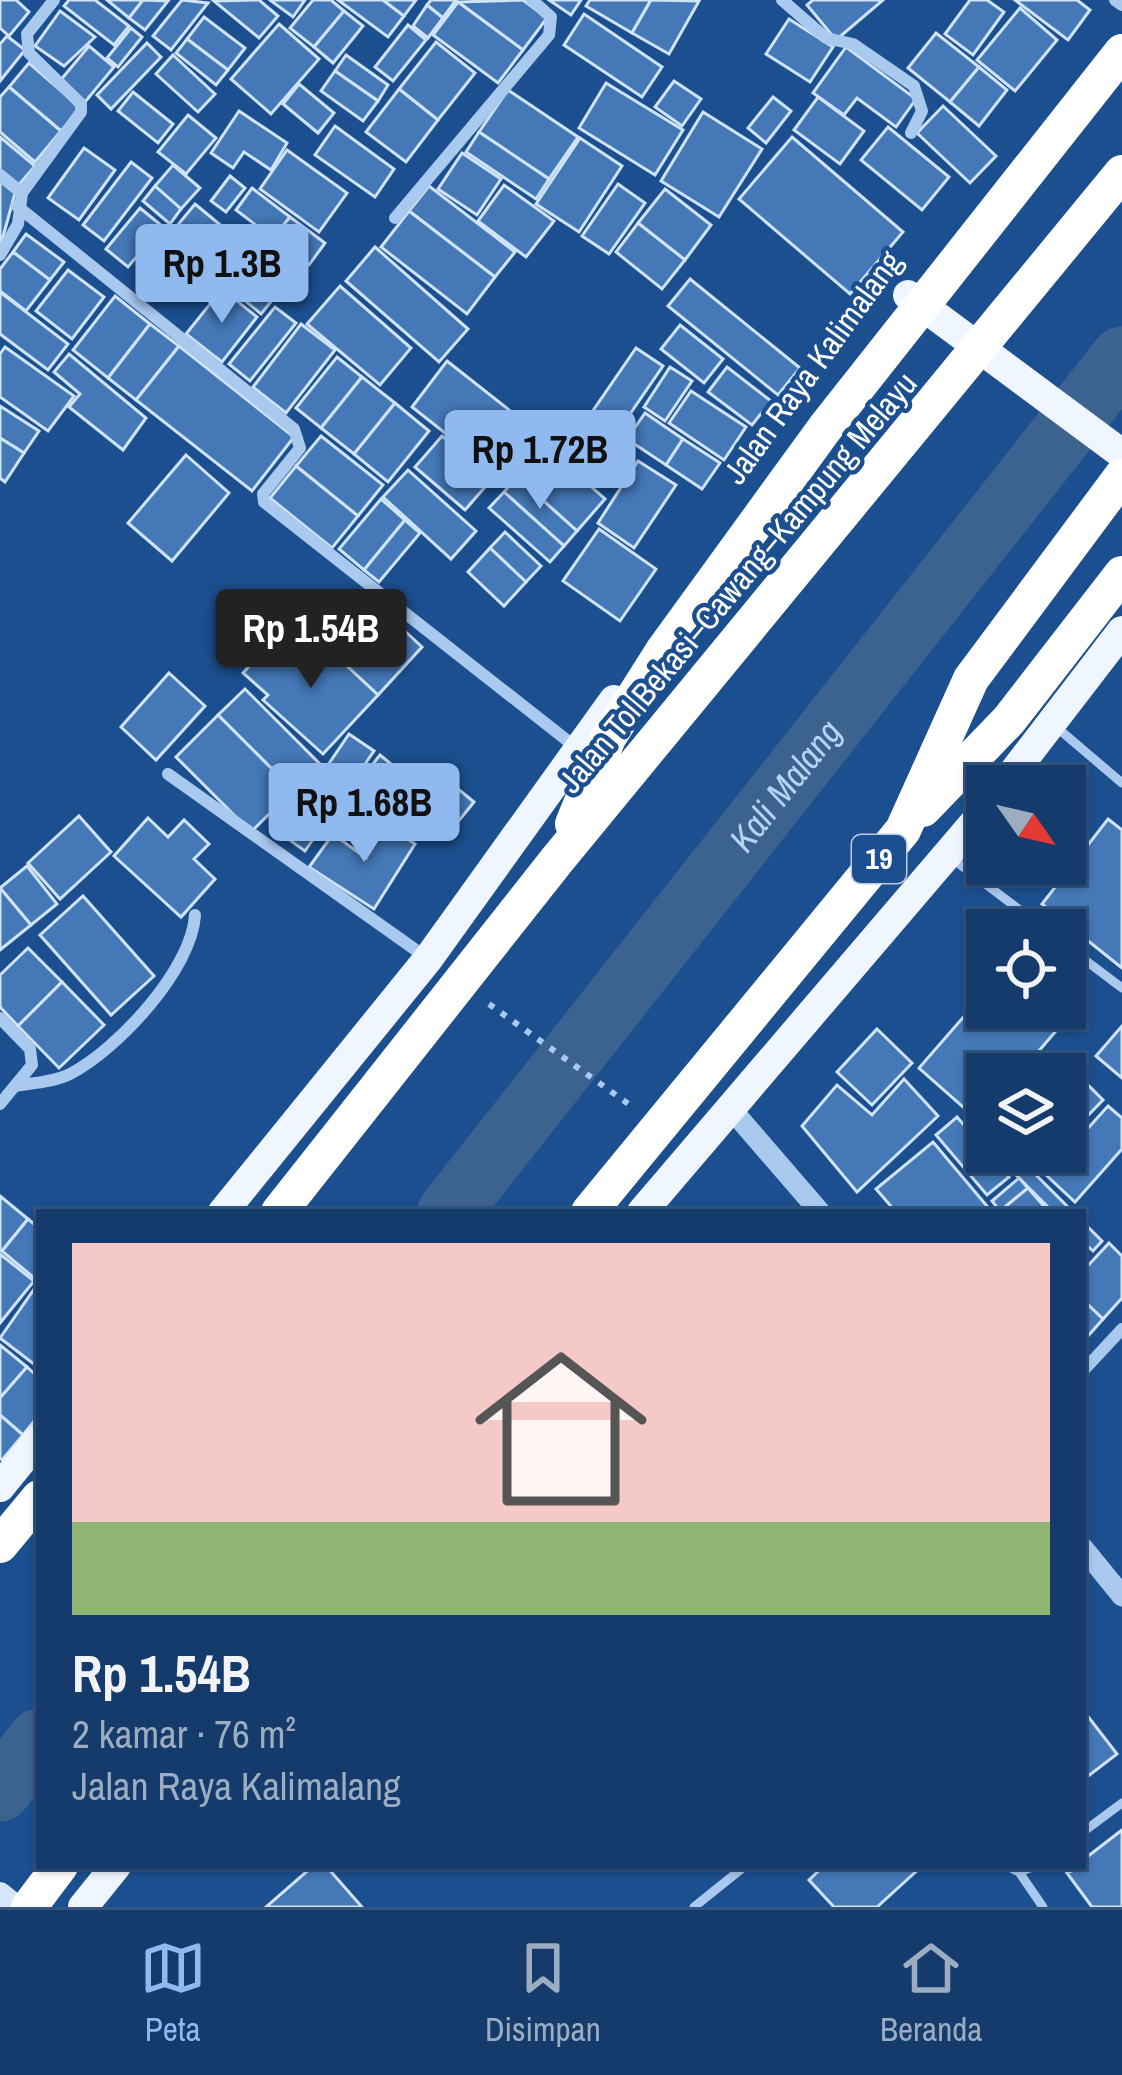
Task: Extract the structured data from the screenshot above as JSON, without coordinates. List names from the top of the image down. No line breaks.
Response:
{"streets":{"highway":["Jalan Tol Bekasi–Cawang–Kampung Melayu","19"],"main road":["Jalan Raya Kalimalang"]},"water":["Kali Malang"],"north":"bottom right","page":{"price":["Rp 1.3B","Rp 1.72B","Rp 1.54B","Rp 1.68B"],"list":[{"name":"Rp 1.54B","note":"2 kamar · 76 m² · Jalan Raya Kalimalang"}],"tabs":["Peta","Disimpan","Beranda"]}}
